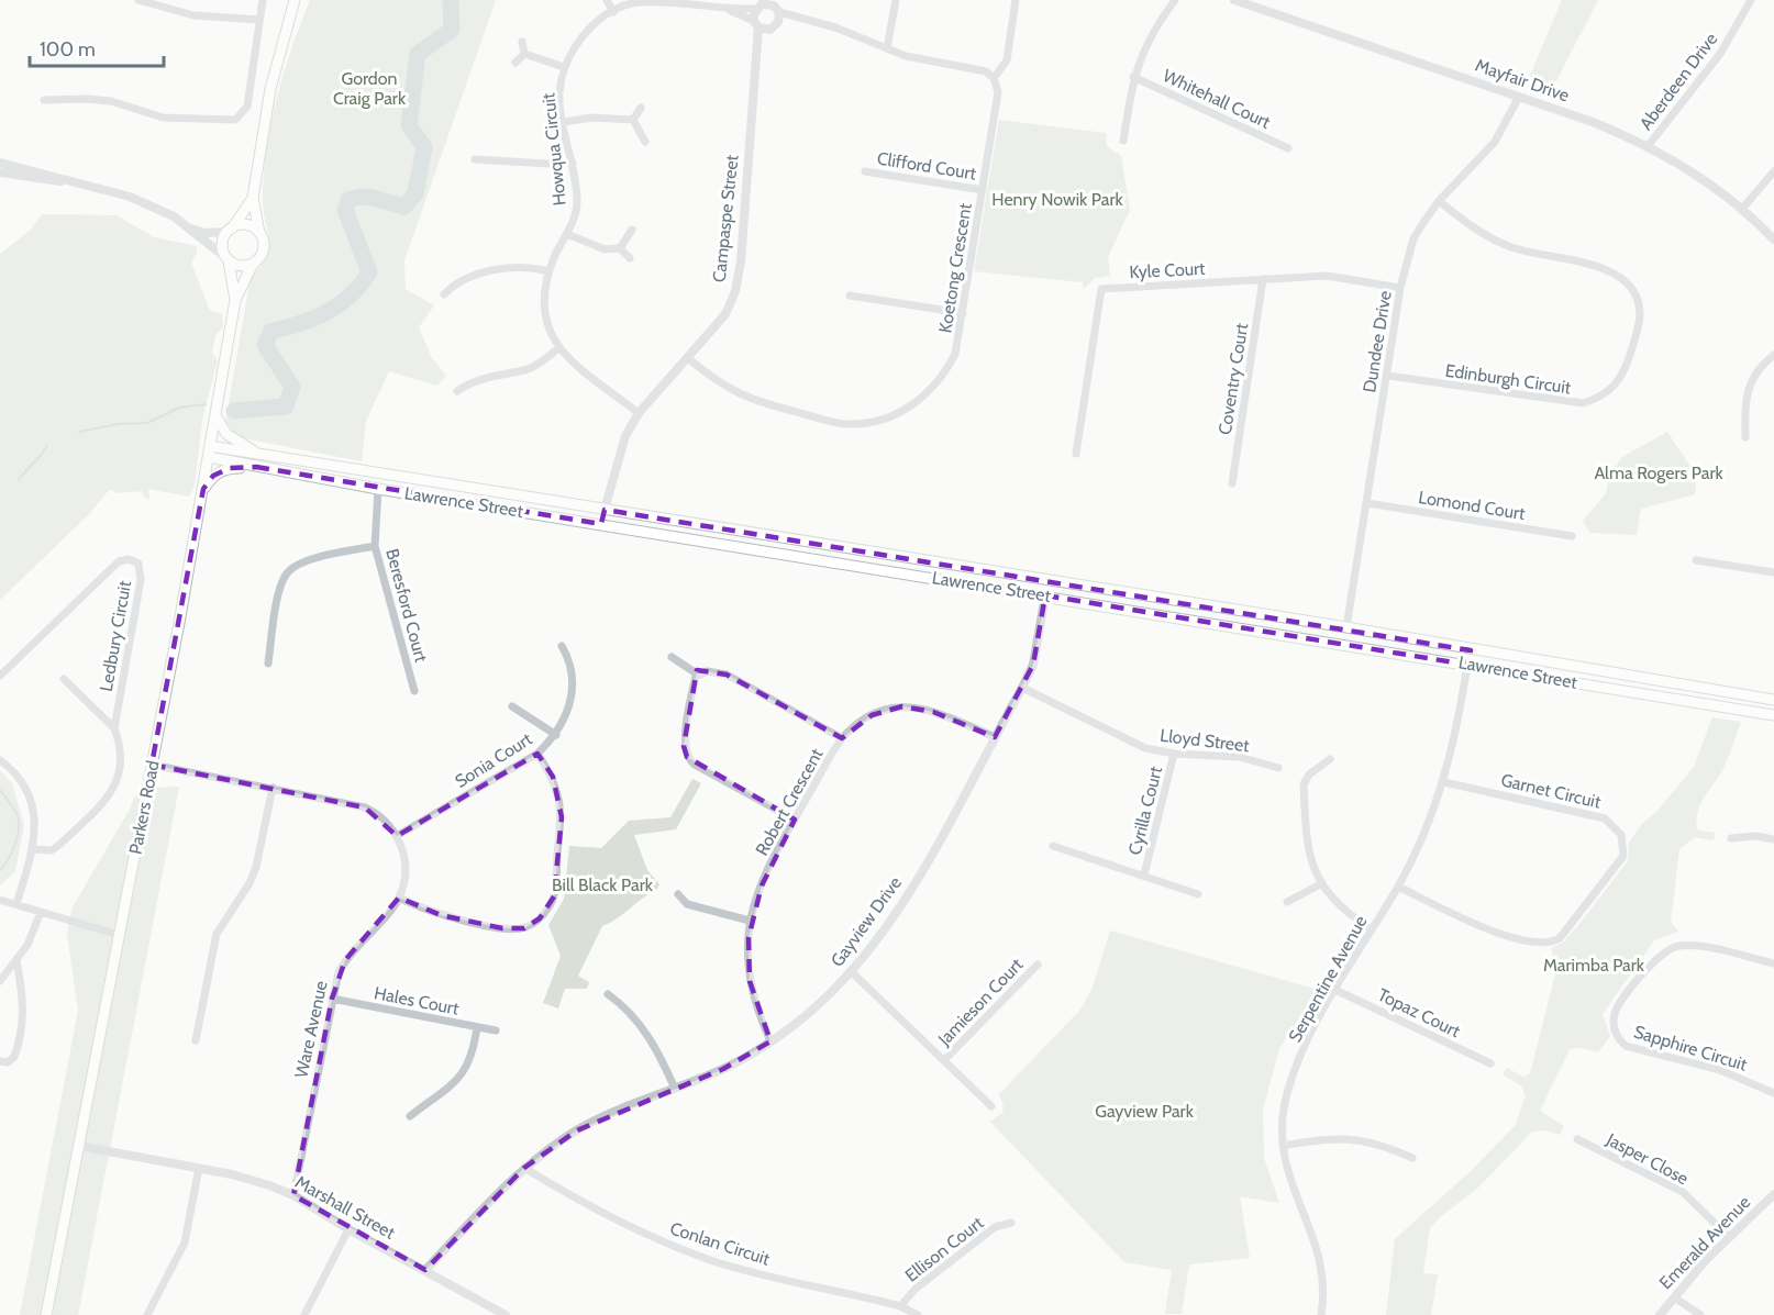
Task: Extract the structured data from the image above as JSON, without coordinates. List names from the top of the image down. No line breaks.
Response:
{"streets":{"main road":["Lawrence Street","Parkers Road"],"street":["Mayfair Drive","Aberdeen Drive","Whitehall Court","Howqua Circuit","Clifford Court","Campaspe Street","Koetong Crescent","Kyle Court","Dundee Drive","Coventry Court","Edinburgh Circuit","Lomond Court","Beresford Court","Ledbury Circuit","Lloyd Street","Sonia Court","Garnet Circuit","Robert Crescent","Cyrilla Court","Gayview Drive","Serpentine Avenue","Hales Court","Jamieson Court","Topaz Court","Ware Avenue","Sapphire Circuit","Jasper Close","Marshall Street","Emerald Avenue","Conlan Circuit","Ellison Court"]},"crossings":[["Mayfair Drive","Aberdeen Drive"],["Mayfair Drive","Dundee Drive"],["Howqua Circuit","Campaspe Street"],["Clifford Court","Koetong Crescent"],["Campaspe Street","Koetong Crescent"],["Campaspe Street","Lawrence Street"],["Kyle Court","Dundee Drive"],["Kyle Court","Coventry Court"],["Dundee Drive","Edinburgh Circuit"],["Dundee Drive","Lawrence Street"],["Dundee Drive","Lomond Court"],["Lawrence Street","Beresford Court"],["Lawrence Street","Parkers Road"],["Lawrence Street","Gayview Drive"],["Lawrence Street","Serpentine Avenue"],["Lloyd Street","Cyrilla Court"],["Lloyd Street","Gayview Drive"],["Garnet Circuit","Serpentine Avenue"],["Robert Crescent","Gayview Drive"],["Parkers Road","Marshall Street"],["Gayview Drive","Jamieson Court"],["Gayview Drive","Marshall Street"],["Gayview Drive","Conlan Circuit"],["Serpentine Avenue","Topaz Court"],["Hales Court","Ware Avenue"],["Ware Avenue","Marshall Street"],["Jasper Close","Emerald Avenue"],["Conlan Circuit","Ellison Court"]],"parks":["Gordon Craig Park","Henry Nowik Park","Alma Rogers Park","Bill Black Park","Marimba Park","Gayview Park"],"scale_bar":"100 m"}
